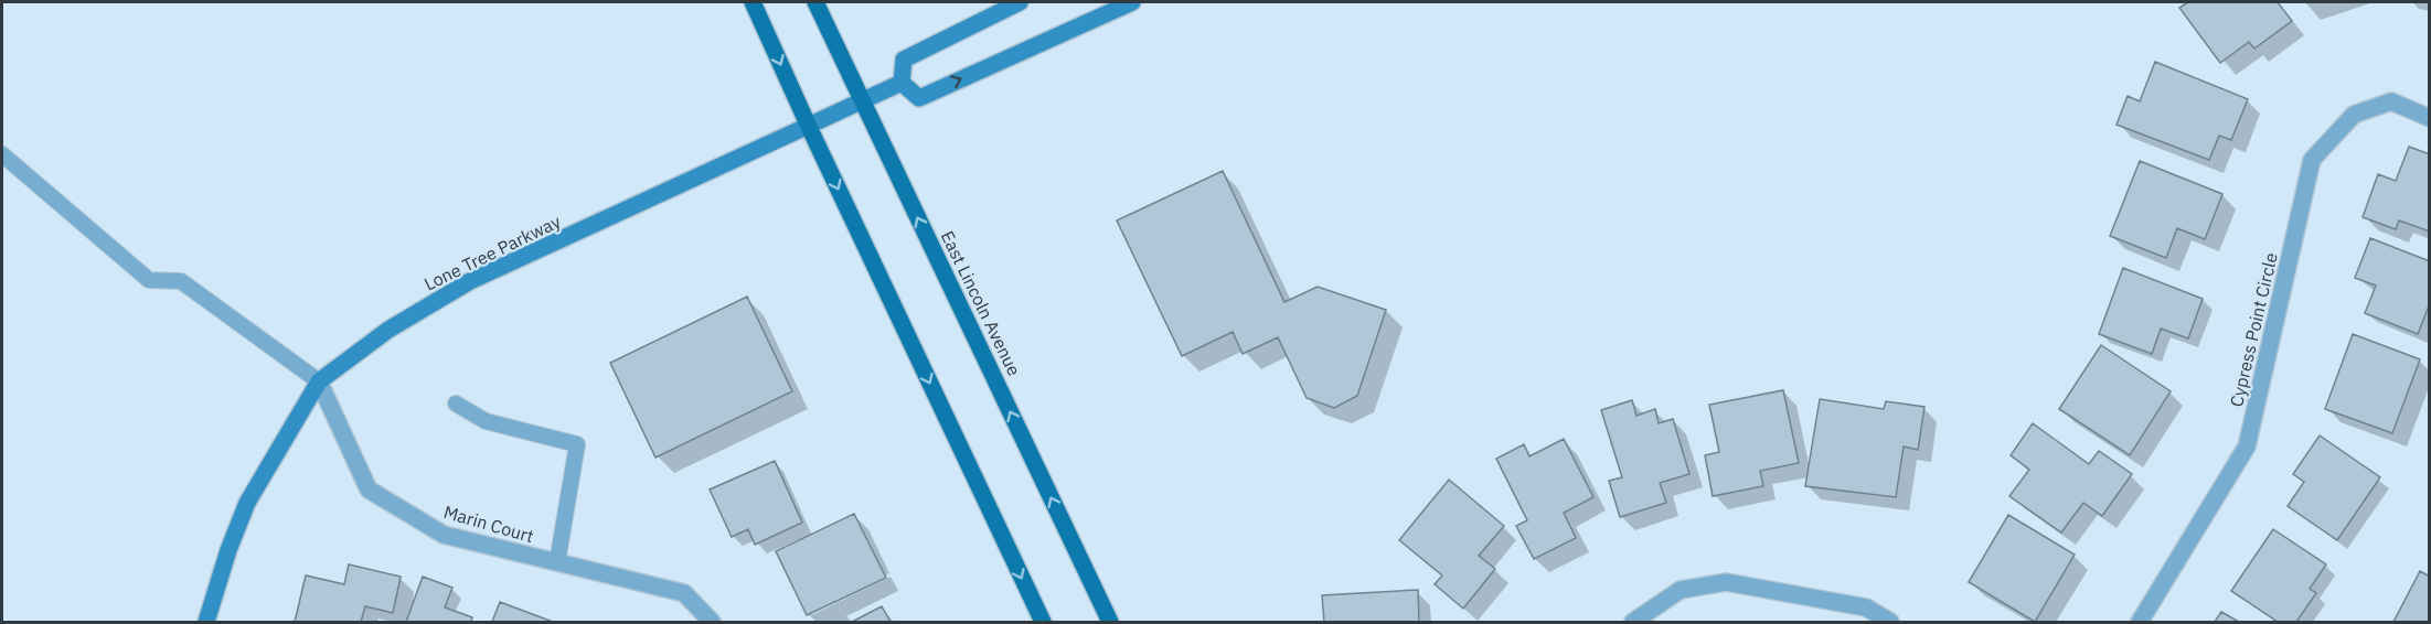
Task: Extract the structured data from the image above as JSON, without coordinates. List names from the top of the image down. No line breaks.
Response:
{"streets":{"main road":["East Lincoln Avenue"],"street":["Lone Tree Parkway","Cypress Point Circle","Marin Court"]},"crossings":[["Lone Tree Parkway","East Lincoln Avenue"],["Lone Tree Parkway","Marin Court"]]}
